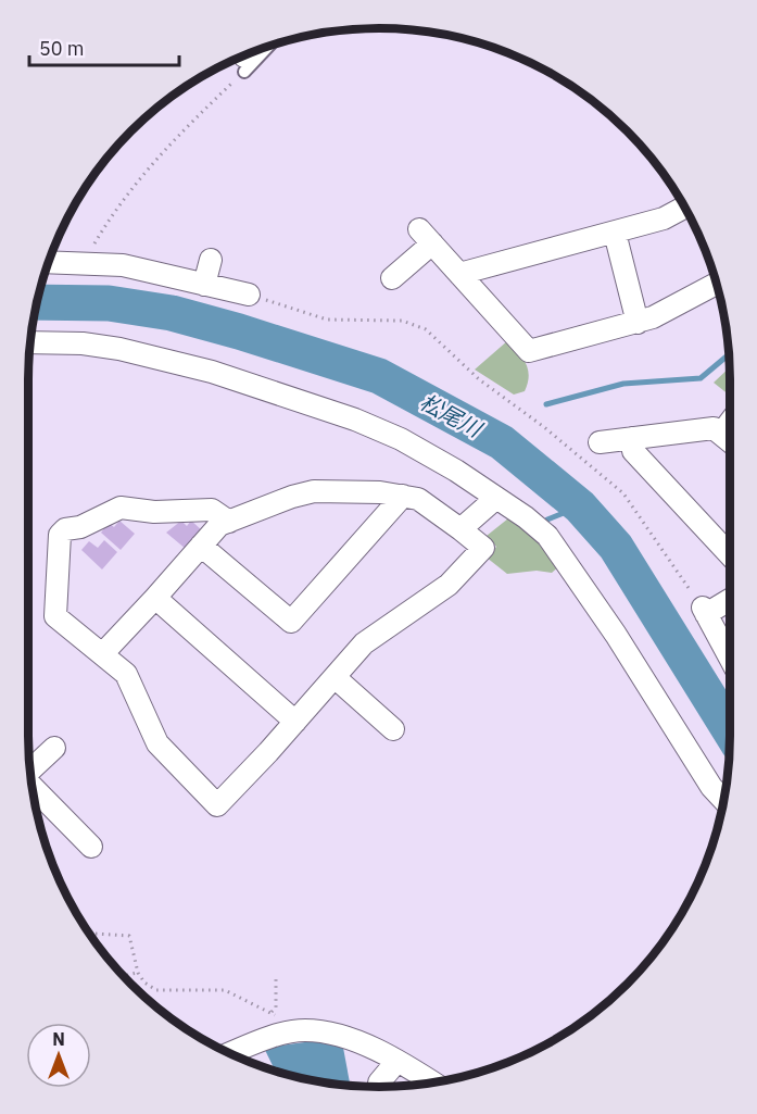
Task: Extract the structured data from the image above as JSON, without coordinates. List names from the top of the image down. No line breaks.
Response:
{"water":["松尾川"],"scale_bar":"50 m","north":"top"}
